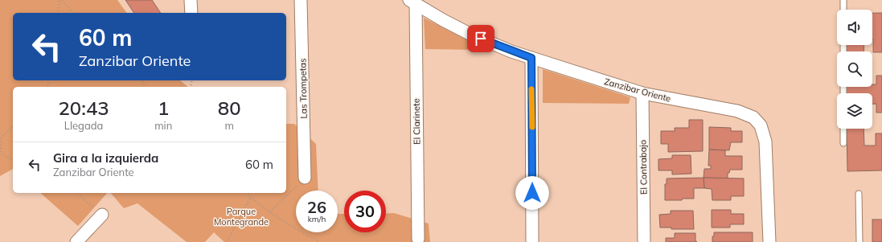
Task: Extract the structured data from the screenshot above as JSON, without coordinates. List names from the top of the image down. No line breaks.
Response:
{"streets":{"street":["Las Trompetas","Zanzibar Oriente","El Clarinete","El Contrabajo"]},"crossings":[["Zanzibar Oriente","El Clarinete"],["Zanzibar Oriente","El Contrabajo"]],"parks":["Parque Montegrande"],"page":{"turn":["60 m","Zanzibar Oriente"],"eta":["20:43","Llegada","1","min","80","m"],"list":[{"name":"Gira a la izquierda","note":"Zanzibar Oriente","value":"60 m"}],"speed":"26 km/h","limit":"30"}}
